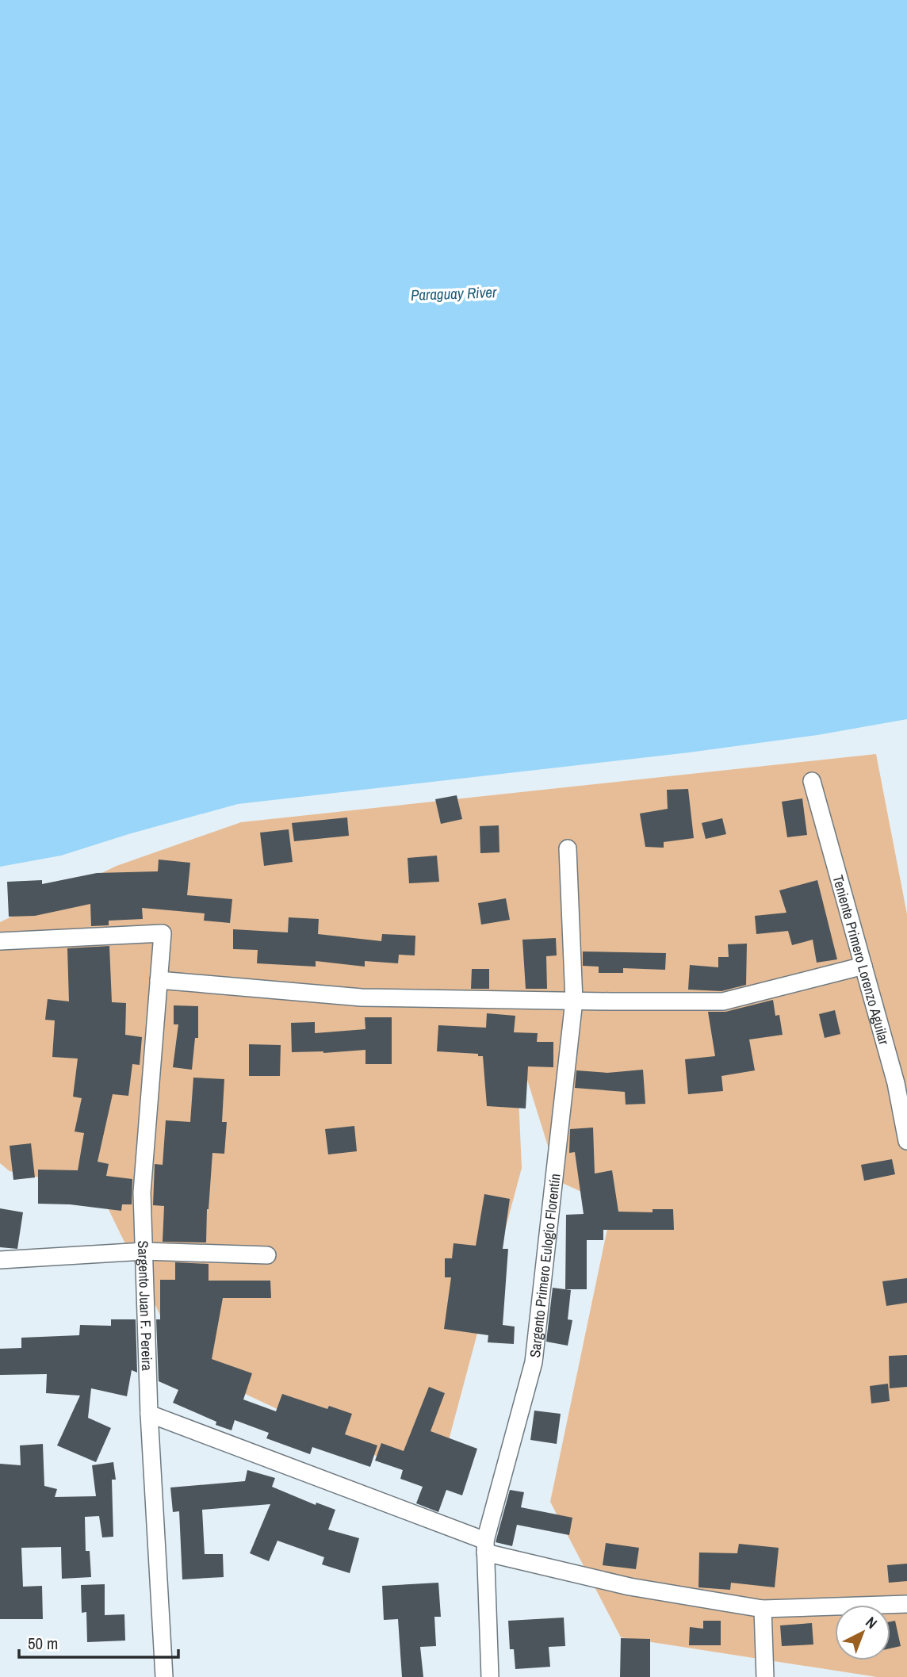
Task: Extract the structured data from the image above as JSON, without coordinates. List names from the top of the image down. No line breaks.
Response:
{"streets":{"street":["Teniente Primero Lorenzo Aguilar","Sargento Primero Eulogio Florentín","Sargento Juan F. Pereira"]},"water":["Paraguay River"],"scale_bar":"50 m","north":"top right"}
